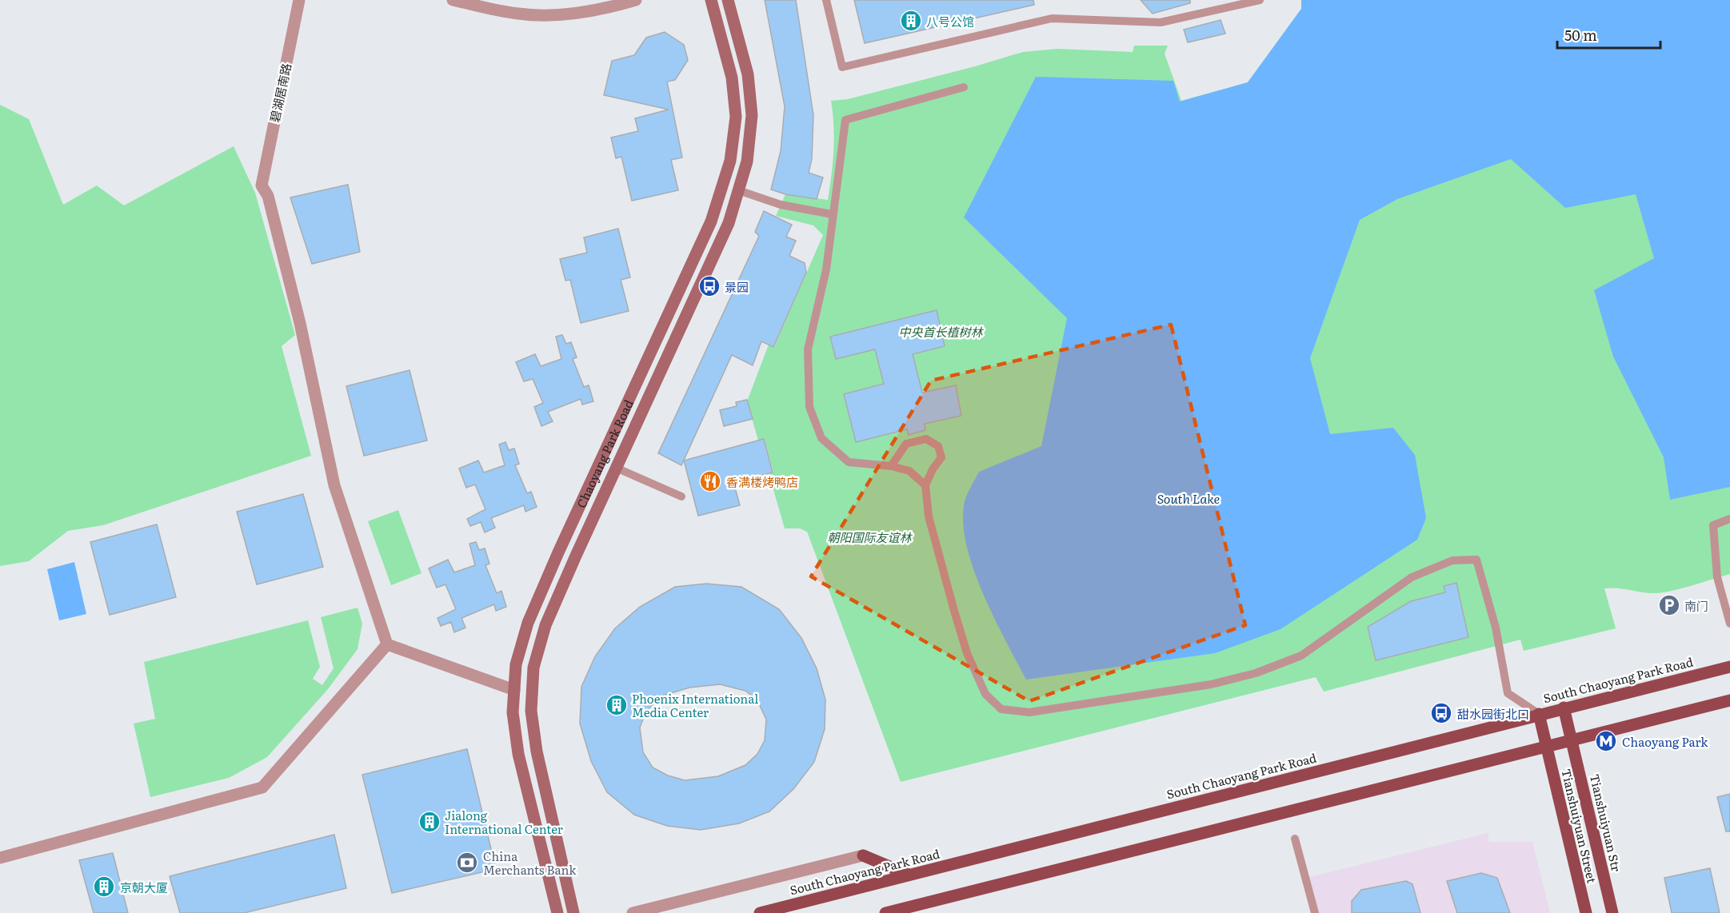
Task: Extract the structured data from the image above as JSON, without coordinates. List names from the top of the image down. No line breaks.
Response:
{"streets":{"main road":["Chaoyang Park Road","South Chaoyang Park Road","Tianshuiyuan Str","Tianshuiyuan Street"],"street":["碧湖居南路"]},"crossings":[["South Chaoyang Park Road","Tianshuiyuan Str"],["South Chaoyang Park Road","Tianshuiyuan Street"]],"water":["South Lake"],"parks":["中央首长植树林","朝阳国际友谊林"],"places":{"building":["八号公馆","Phoenix International Media Center","Jialong International Center","京朝大厦"],"bus stop":["景园","甜水园街北口"],"restaurant":["香满楼烤鸭店"],"parking":["南门"],"metro station":["Chaoyang Park"],"bank":["China Merchants Bank"]},"scale_bar":"50 m"}
